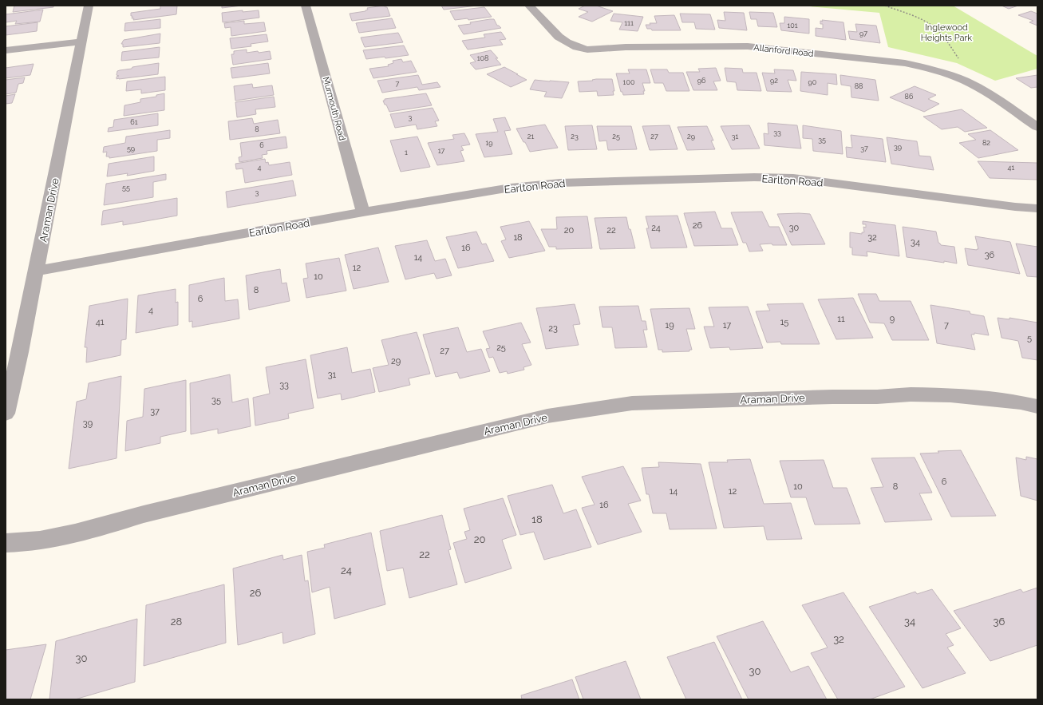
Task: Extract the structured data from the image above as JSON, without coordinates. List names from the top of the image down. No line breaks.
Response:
{"streets":{"street":["Allanford Road","Murmouth Road","Earlton Road","Araman Drive"]},"crossings":[["Murmouth Road","Earlton Road"],["Earlton Road","Araman Drive"]],"parks":["Inglewood Heights Park"],"house_numbers":["111","101","97","108","96","92","100","90","7","88","86","3","61","8","33","21","23","25","27","29","31","35","19","82","6","39","59","37","17","1","4","41","55","3","26","24","30","20","22","18","32","34","16","36","14","12","10","8","6","4","11","9","41","15","19","17","7","23","5","25","27","29","31","33","35","37","39","6","10","8","14","12","16","18","20","22","24","26","28","34","36","32","30","30"]}
